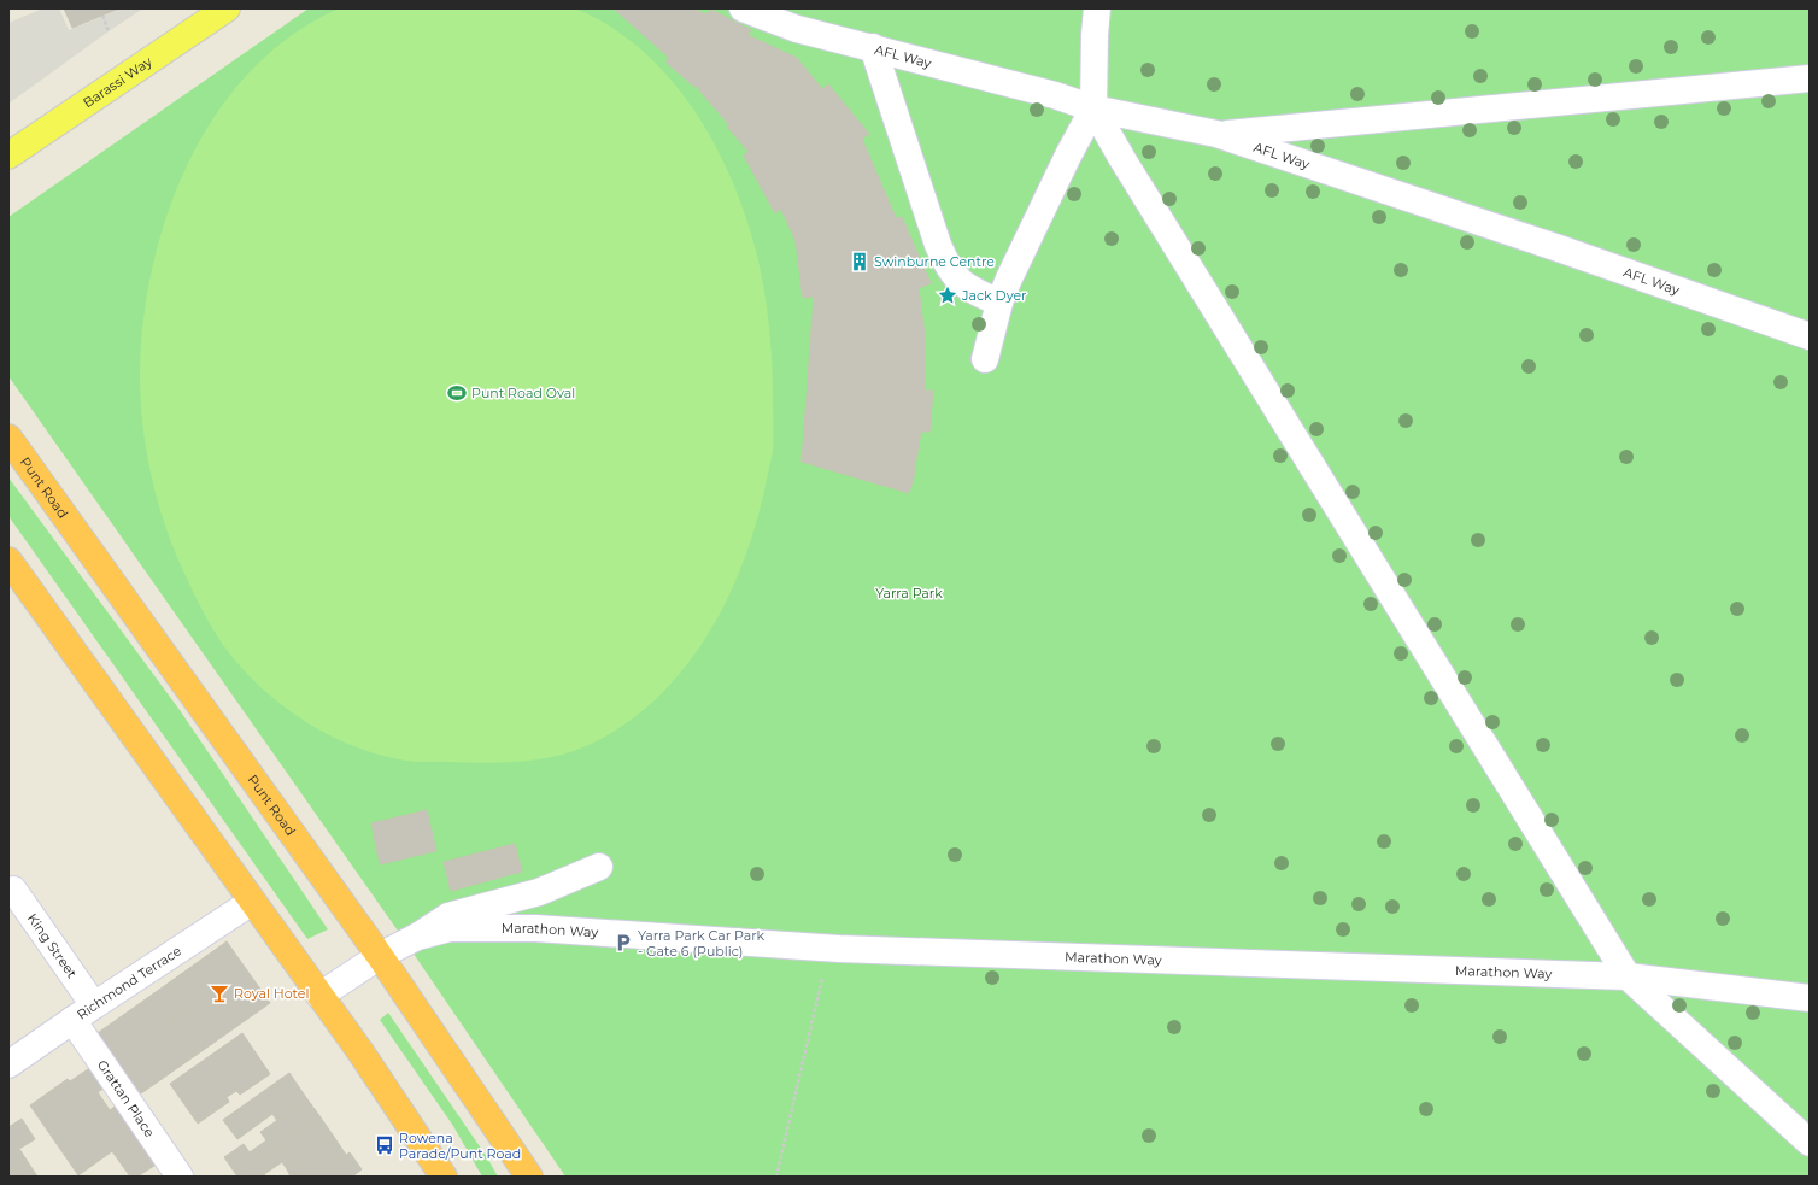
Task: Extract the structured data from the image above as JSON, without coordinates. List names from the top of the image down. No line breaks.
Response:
{"streets":{"highway":["Punt Road"],"main road":["Barassi Way"],"street":["AFL Way","Marathon Way","King Street","Richmond Terrace","Grattan Place"]},"crossings":[["King Street","Richmond Terrace"],["Richmond Terrace","Grattan Place"]],"parks":["Yarra Park"],"places":{"building":["Swinburne Centre"],"place":["Jack Dyer"],"sports":["Punt Road Oval"],"parking":["Yarra Park Car Park - Gate 6 (Public)"],"bar":["Royal Hotel"],"bus stop":["Rowena Parade/Punt Road"]}}
